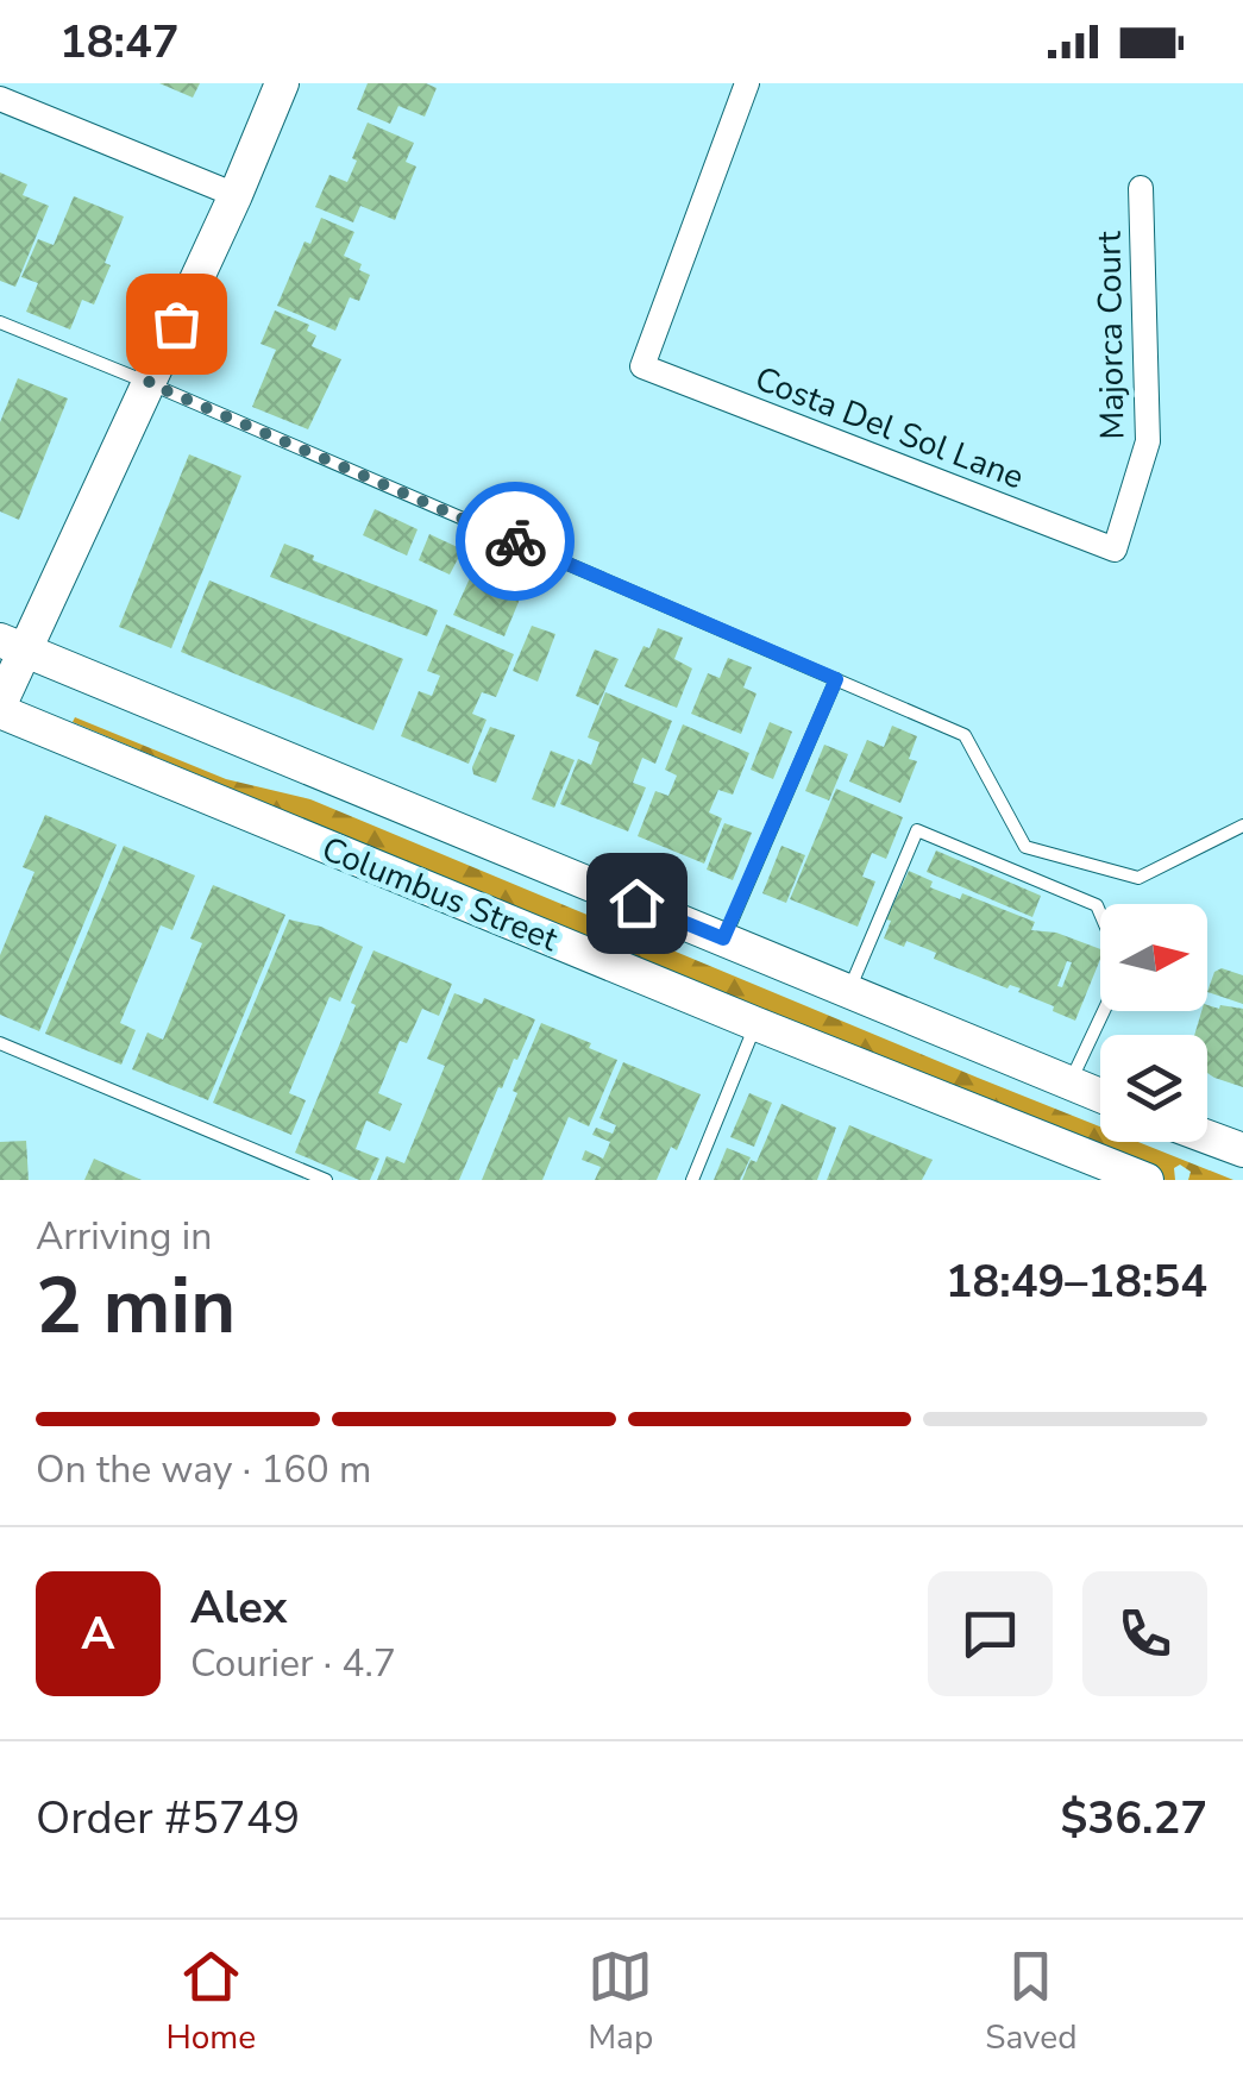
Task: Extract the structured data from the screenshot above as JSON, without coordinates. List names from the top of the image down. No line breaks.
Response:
{"streets":{"main road":["Columbus Street"],"street":["Majorca Court","Costa Del Sol Lane"]},"crossings":[["Majorca Court","Costa Del Sol Lane"]],"north":"right","page":{"status":"18:47","heading":["2 min","Arriving in","18:49–18:54"],"panel":["Alex","Courier · 4.7","Order #5749","$36.27"],"bar":"On the way · 160 m","round":"A","tabs":["Home","Map","Saved"]}}
